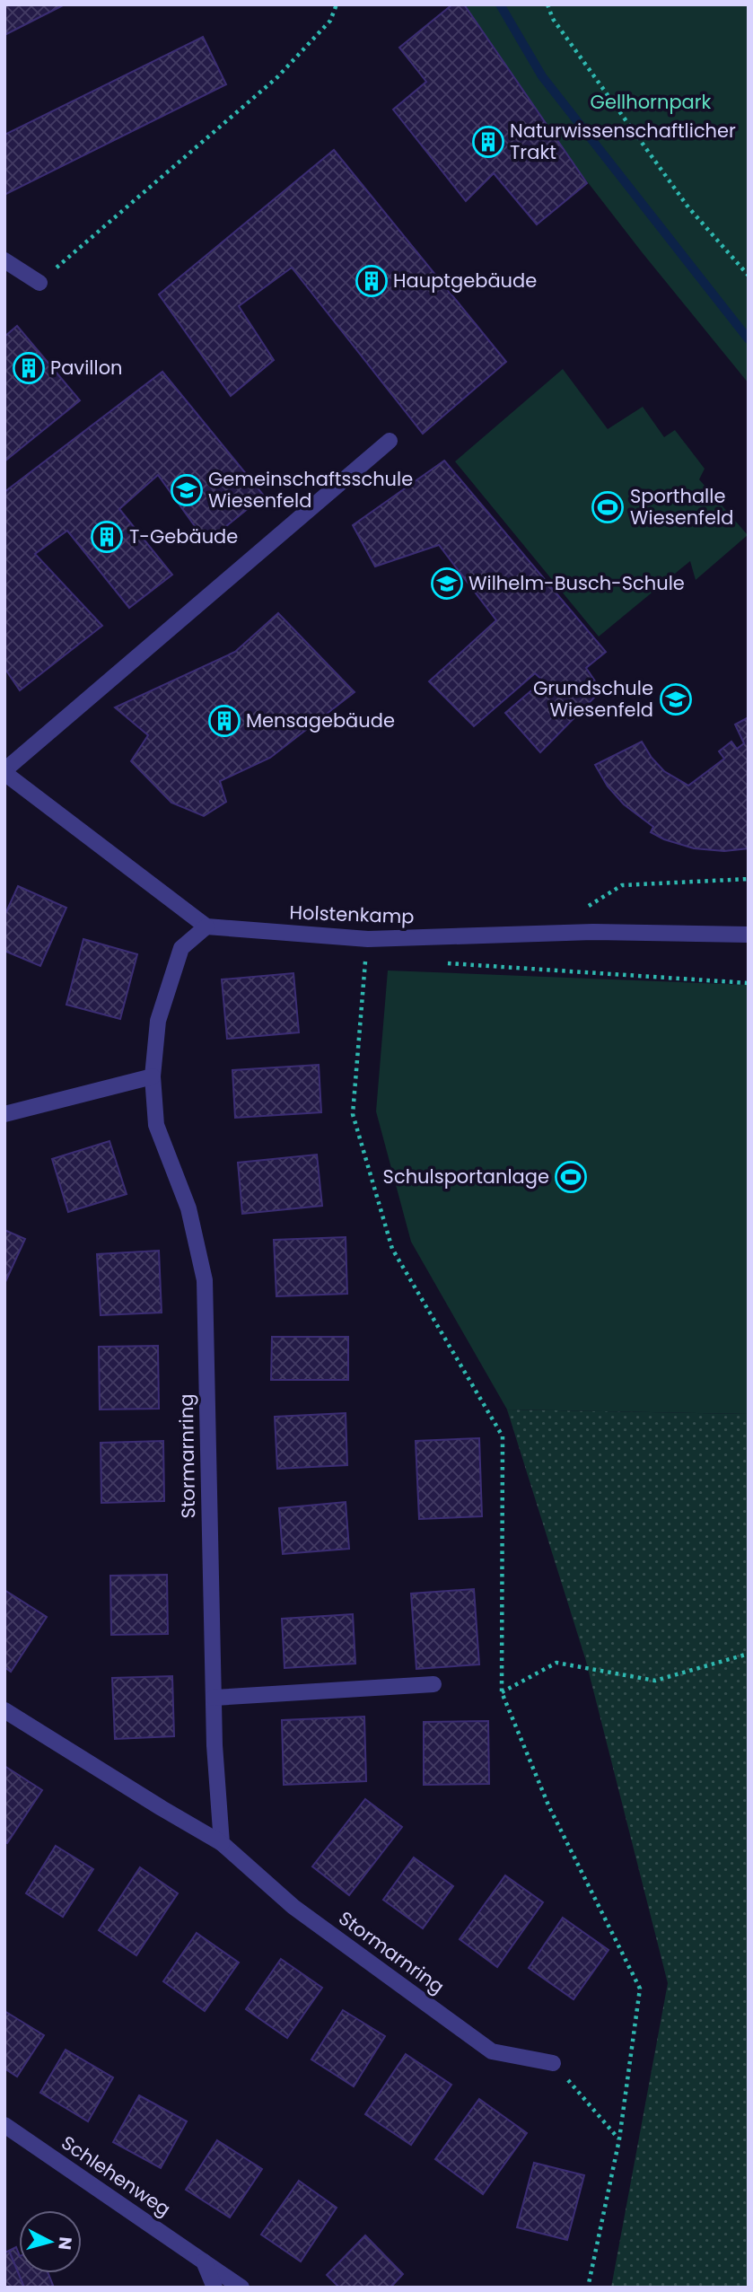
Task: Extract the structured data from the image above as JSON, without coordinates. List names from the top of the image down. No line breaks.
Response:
{"streets":{"street":["Holstenkamp","Stormarnring","Schlehenweg"]},"crossings":[["Holstenkamp","Stormarnring"]],"parks":["Gellhornpark"],"places":{"building":["Naturwissenschaftlicher Trakt","Hauptgebäude","Pavillon","T-Gebäude","Mensagebäude"],"school or university":["Gemeinschaftsschule Wiesenfeld","Wilhelm-Busch-Schule","Grundschule Wiesenfeld"],"sports":["Sporthalle Wiesenfeld","Schulsportanlage"]},"north":"right"}
